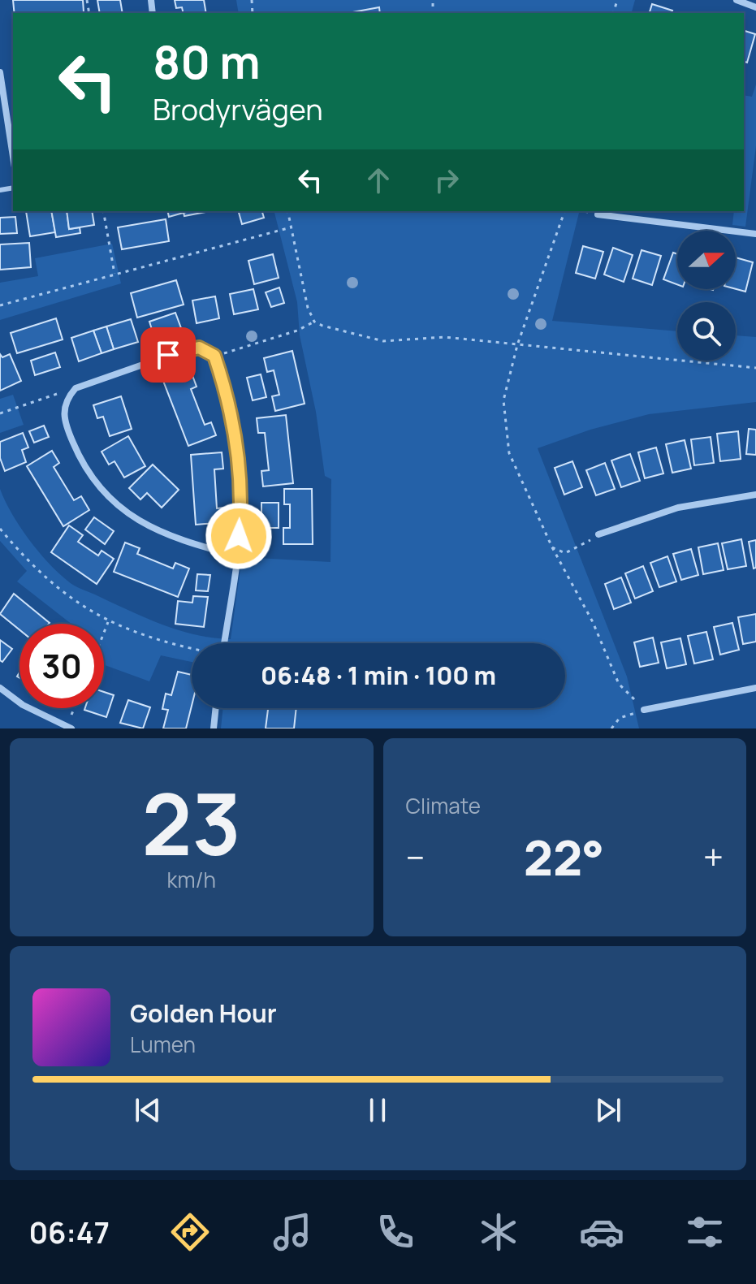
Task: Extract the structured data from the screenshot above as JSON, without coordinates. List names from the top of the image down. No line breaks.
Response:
{"north":"right","page":{"turn":["80 m","Brodyrvägen"],"limit":"30","trip":"06:48 · 1 min · 100 m","tile":[["23","km/h"],"Climate"],"heat":["−","22°","+"],"song":["Golden Hour","Lumen"],"tabs":"06:47"}}
